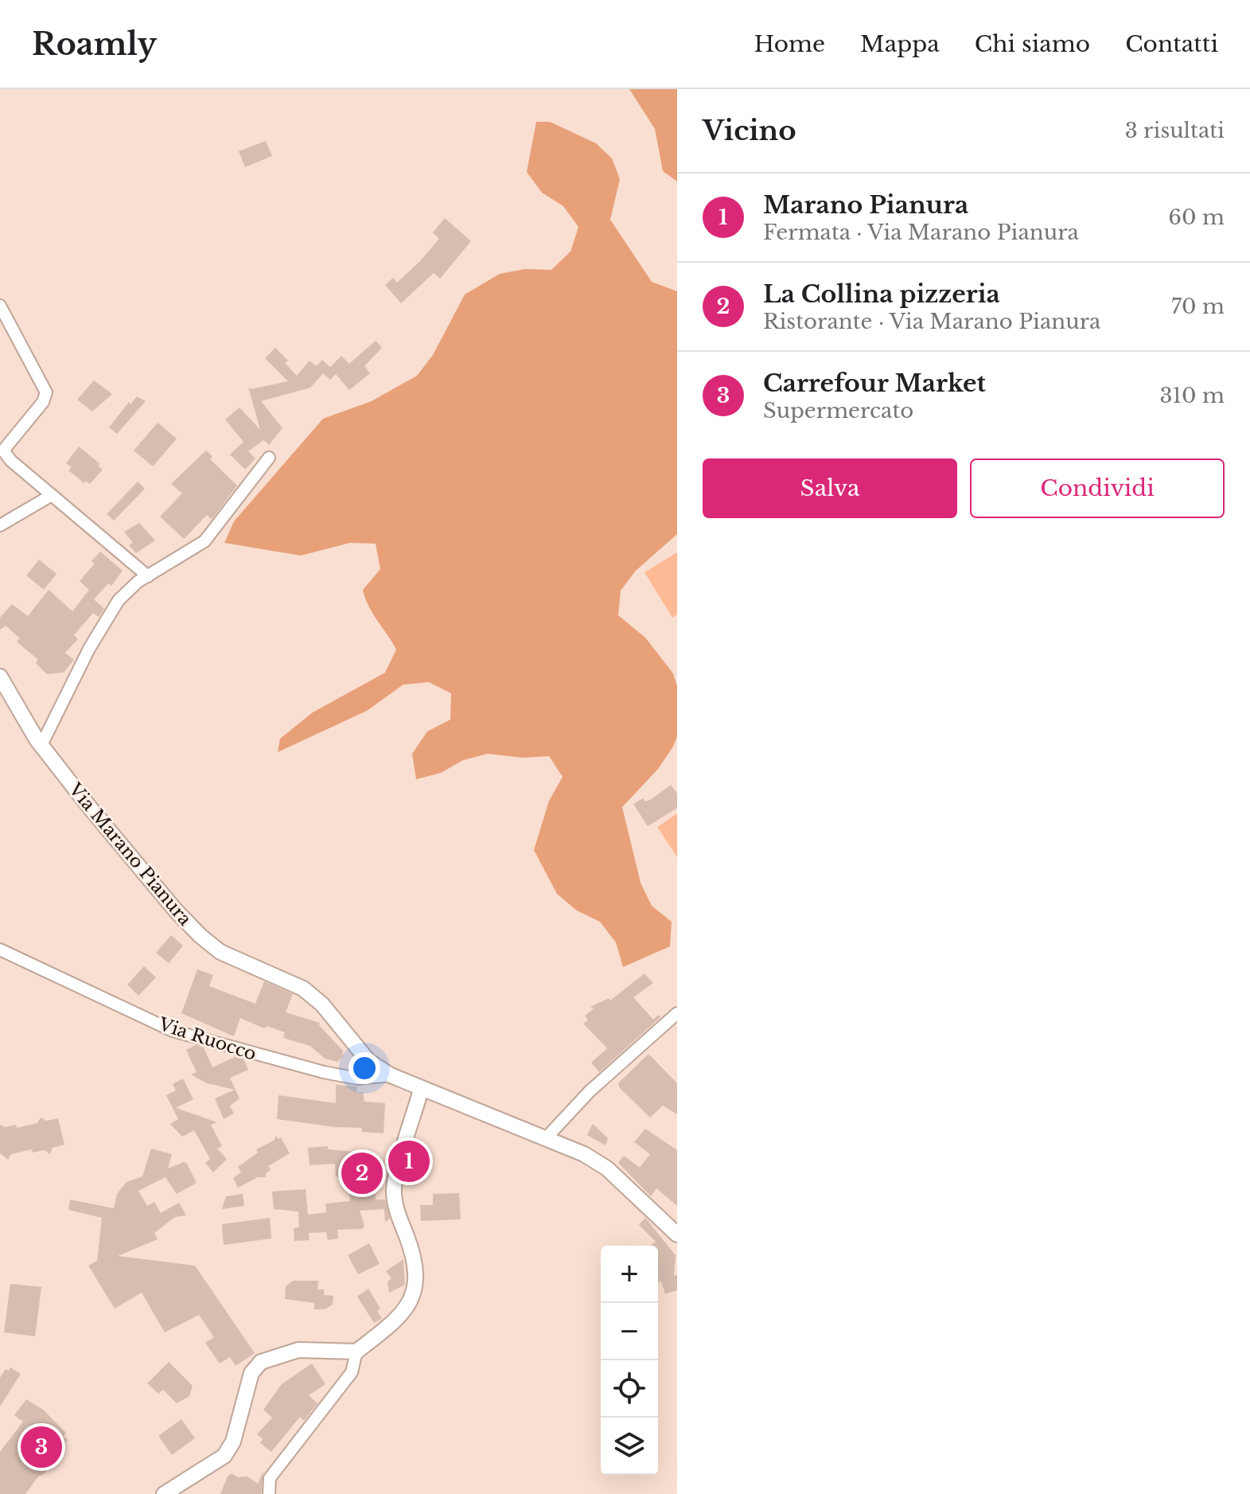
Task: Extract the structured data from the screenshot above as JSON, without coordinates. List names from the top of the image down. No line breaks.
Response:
{"streets":{"street":["Via Marano Pianura","Via Ruocco"]},"crossings":[["Via Marano Pianura","Via Ruocco"]],"page":{"header":"Roamly","nav":["Home","Mappa","Chi siamo","Contatti"],"heading":["Vicino","3 risultati"],"list":[{"mark":"1","name":"Marano Pianura","note":"Fermata · Via Marano Pianura","value":"60 m"},{"mark":"2","name":"La Collina pizzeria","note":"Ristorante · Via Marano Pianura","value":"70 m"},{"mark":"3","name":"Carrefour Market","note":"Supermercato","value":"310 m"}],"buttons":["Salva","Condividi"],"pins":["1","2","3"],"map_buttons":["+","−"]}}
